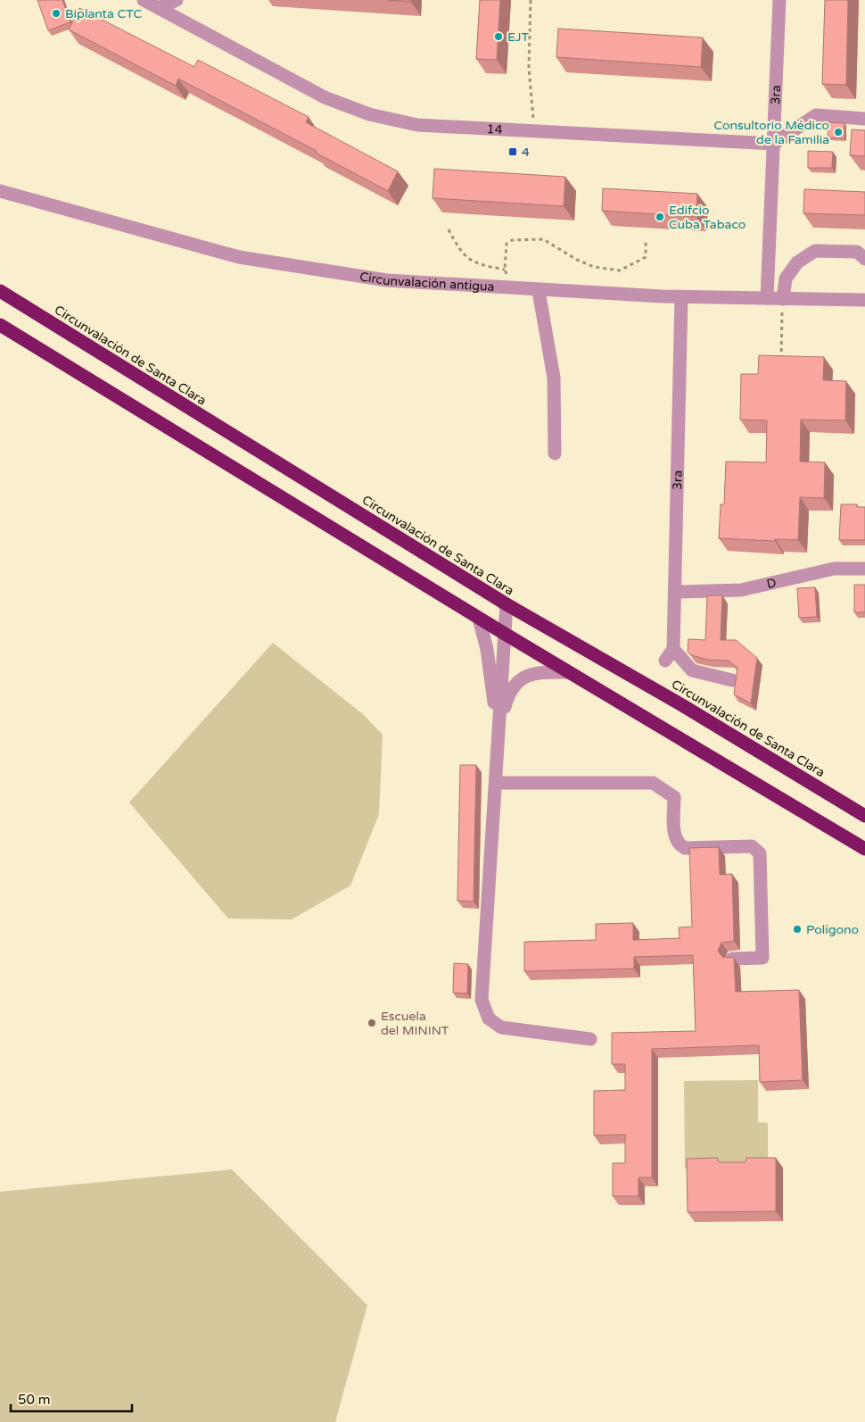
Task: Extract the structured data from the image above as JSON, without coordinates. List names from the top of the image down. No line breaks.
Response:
{"streets":{"highway":["Circunvalación de Santa Clara"],"street":["3ra","14","Circunvalación antigua","D"]},"crossings":[["3ra","14"],["3ra","Circunvalación antigua"],["3ra","D"]],"places":{"other":["Biplanta CTC","EJT","Consultorio Médico de la Familia","Edifcio Cuba Tabaco","Polígono","Escuela del MININT"],"transit":["4"]},"scale_bar":"50 m"}
